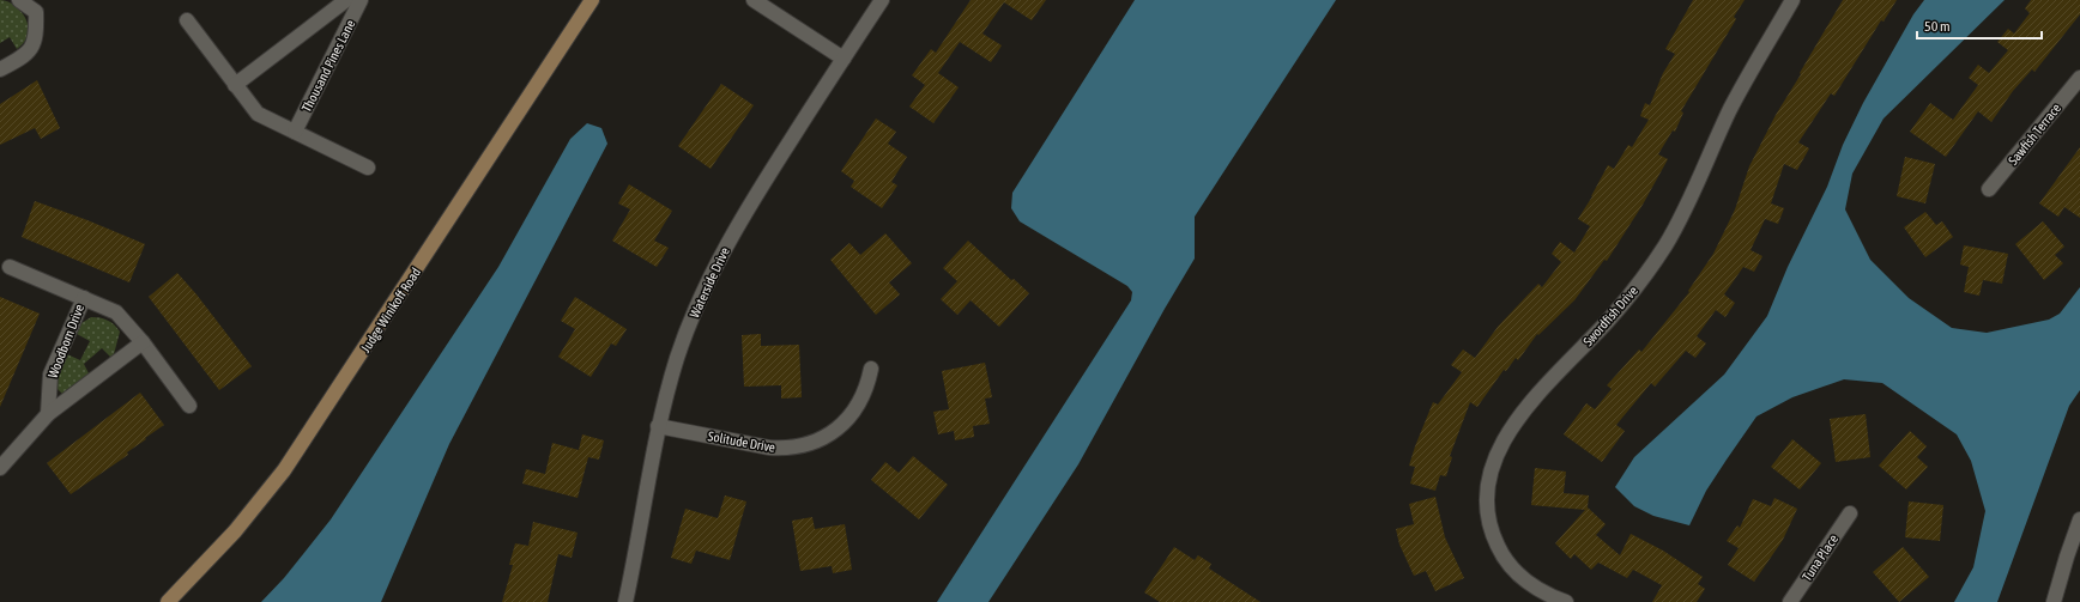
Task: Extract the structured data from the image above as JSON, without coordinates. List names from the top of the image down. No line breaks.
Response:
{"streets":{"street":["Thousand Pines Lane","Sawfish Terrace","Waterside Drive","Judge Winikoff Road","Swordfish Drive","Woodborn Drive","Solitude Drive","Tuna Place"]},"crossings":[["Waterside Drive","Solitude Drive"]],"scale_bar":"50 m"}
